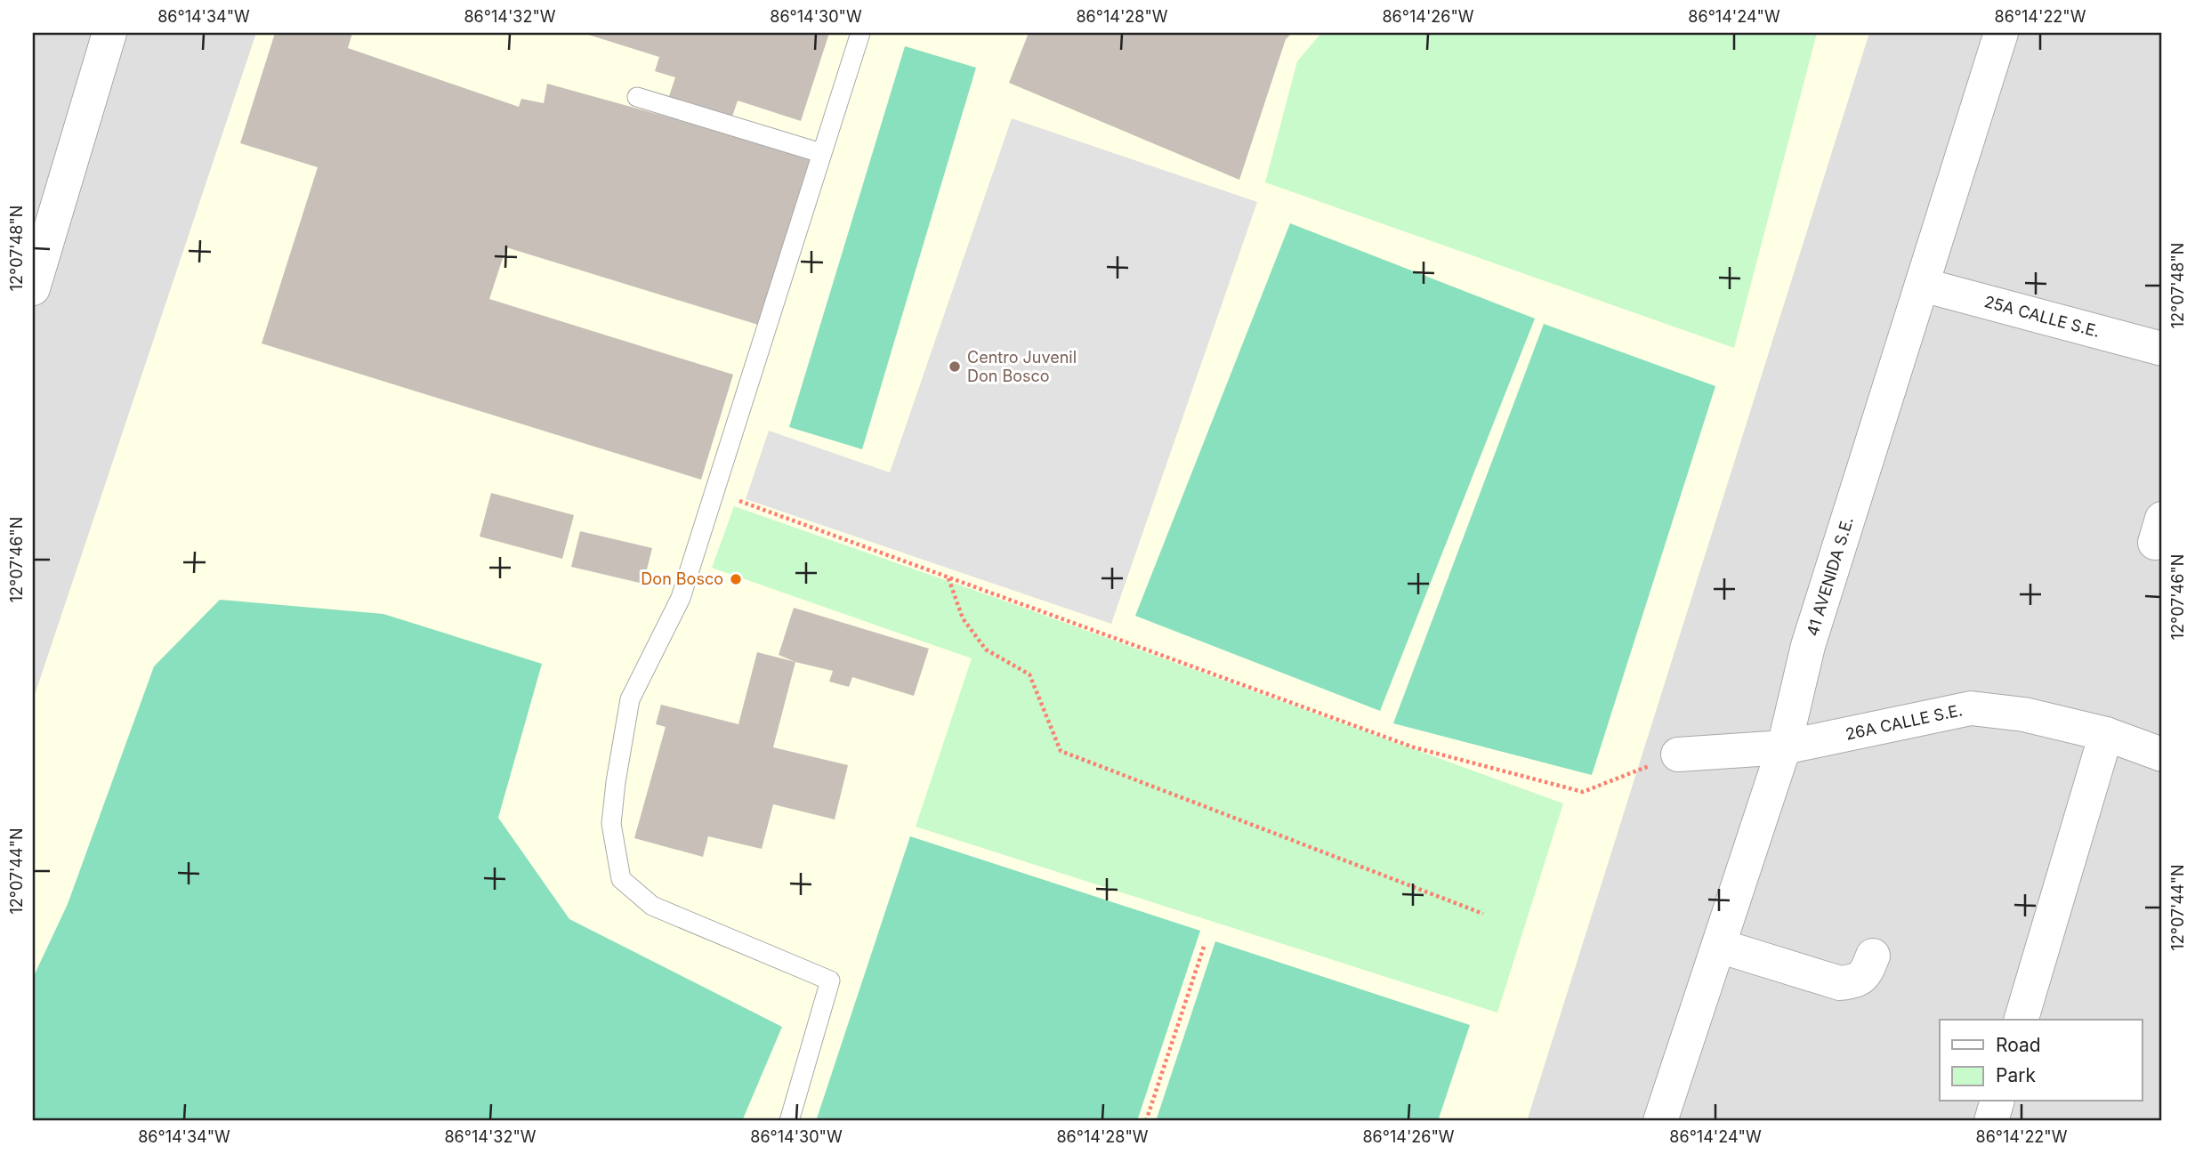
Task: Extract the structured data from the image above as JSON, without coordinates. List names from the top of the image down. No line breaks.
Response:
{"streets":{"street":["25A CALLE S.E.","41 AVENIDA S.E.","26A CALLE S.E."]},"crossings":[["25A CALLE S.E.","41 AVENIDA S.E."],["41 AVENIDA S.E.","26A CALLE S.E."]],"places":["Centro Juvenil Don Bosco","Don Bosco"],"legend":["Road","Park"],"coordinates":["86°14'34\"W","86°14'32\"W","86°14'30\"W","86°14'28\"W","86°14'26\"W","86°14'24\"W","86°14'22\"W","12°07'48\"N","12°07'46\"N","12°07'44\"N"]}
